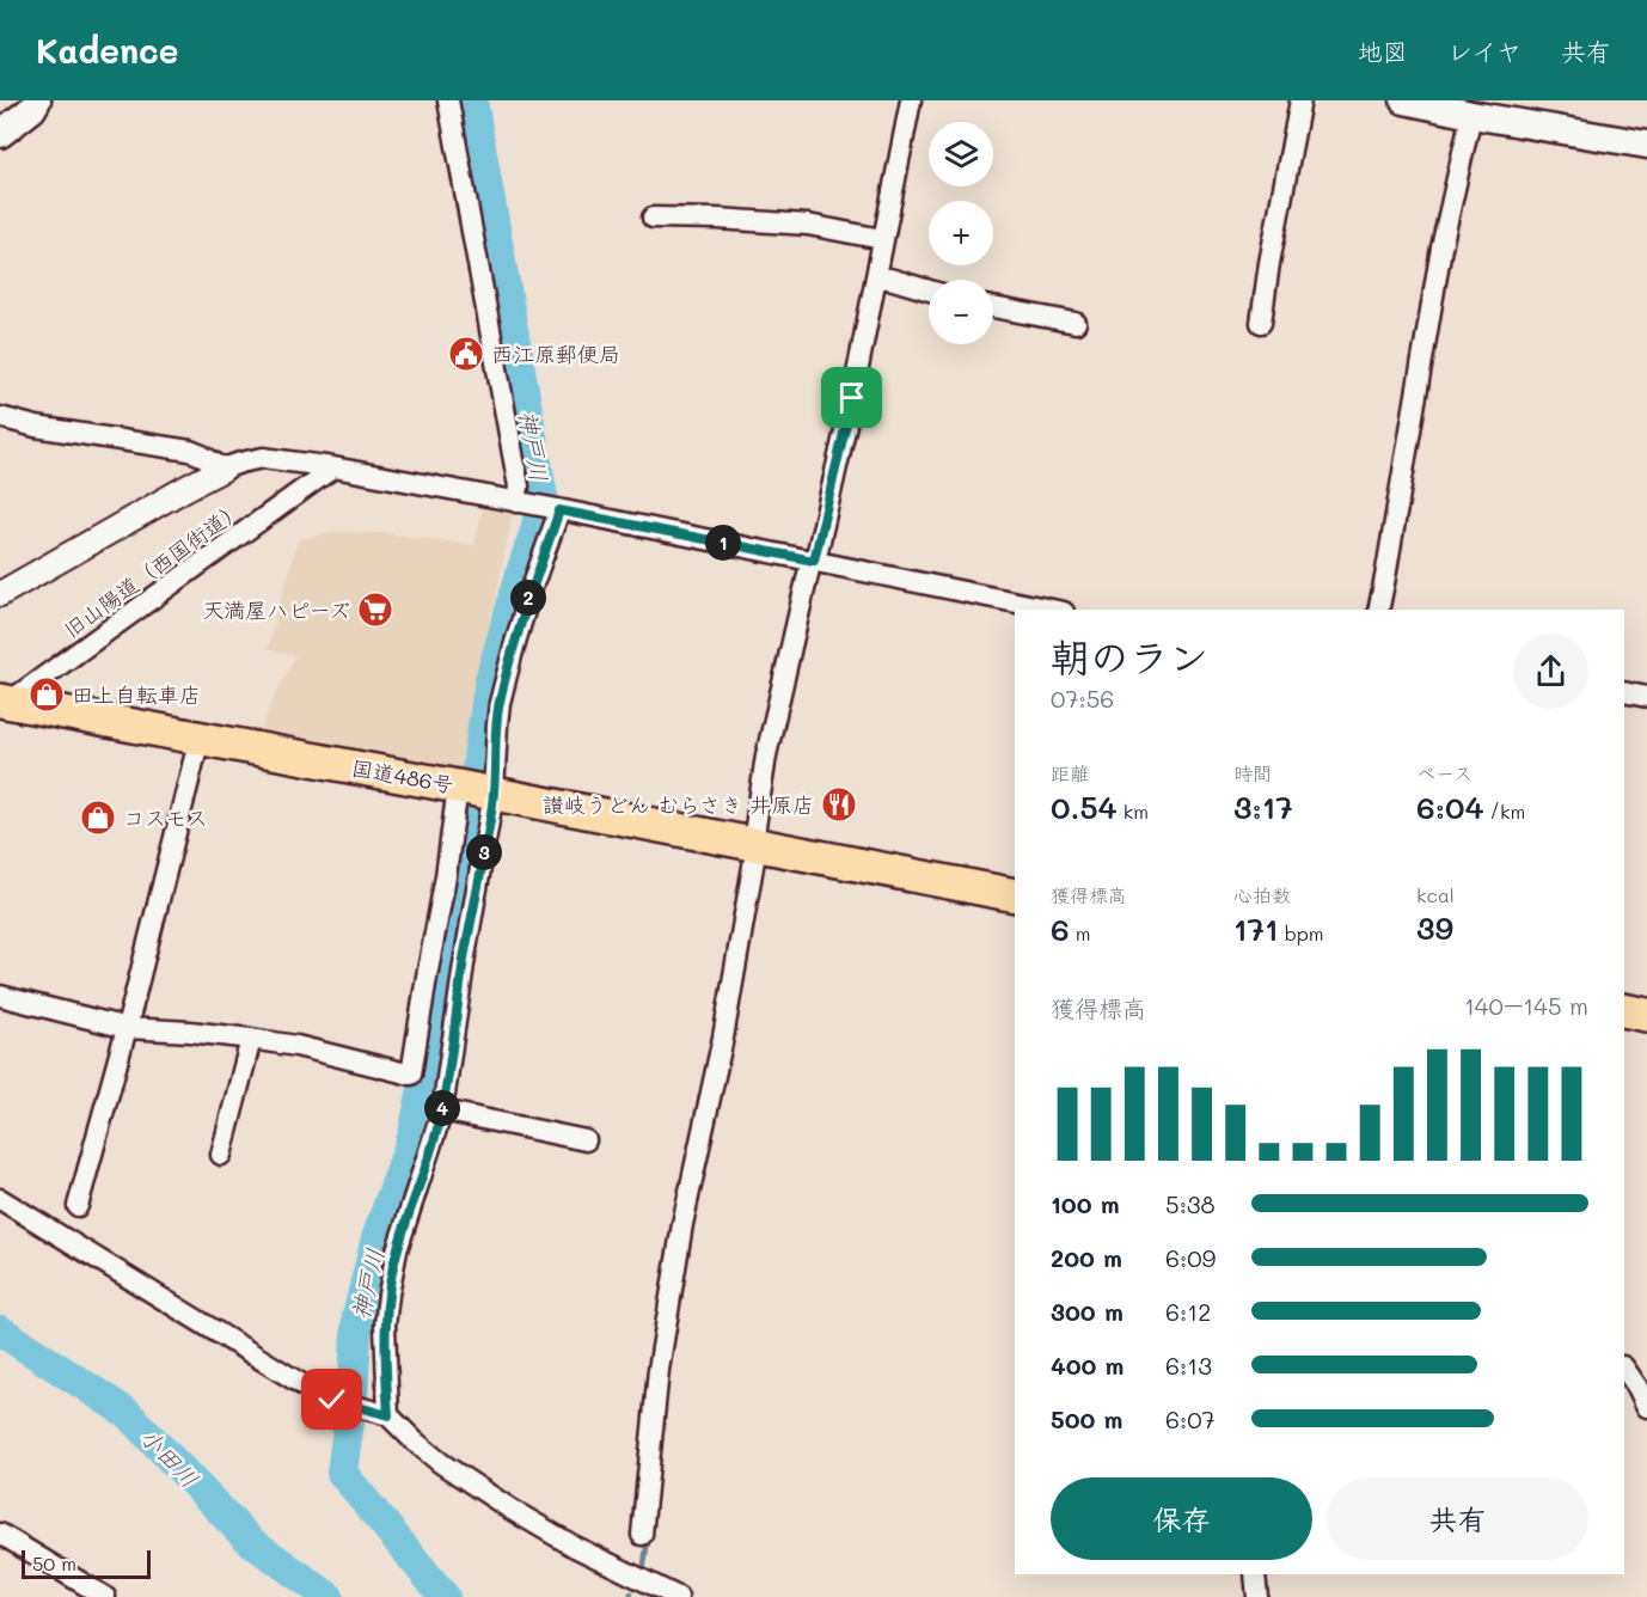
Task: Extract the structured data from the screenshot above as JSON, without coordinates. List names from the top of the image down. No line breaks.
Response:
{"streets":{"highway":["国道486号"],"street":["旧山陽道（西国街道）"]},"crossings":[["旧山陽道（西国街道）","国道486号"]],"water":["神戸川","小田川"],"places":{"public building":["西江原郵便局"],"supermarket":["天満屋ハピーズ"],"shop":["田上自転車店","コスモス"],"restaurant":["讃岐うどん むらさき 井原店"]},"scale_bar":"50 m","page":{"header":"Kadence","nav":["地図","レイヤ","共有"],"map_buttons":["+","−"],"pins":["1","2","3","4"],"heading":["朝のラン","07:56"],"stats":[["距離","0.54 km"],["時間","3:17"],["ペース","6:04 /km"],["獲得標高","6 m"],["心拍数","171 bpm"],["kcal","39"]],"chart":["獲得標高","140–145 m"],"list":[{"name":"100 m","note":"5:38"},{"name":"200 m","note":"6:09"},{"name":"300 m","note":"6:12"},{"name":"400 m","note":"6:13"},{"name":"500 m","note":"6:07"}],"buttons":["保存","共有"],"scale":"50 m"}}
